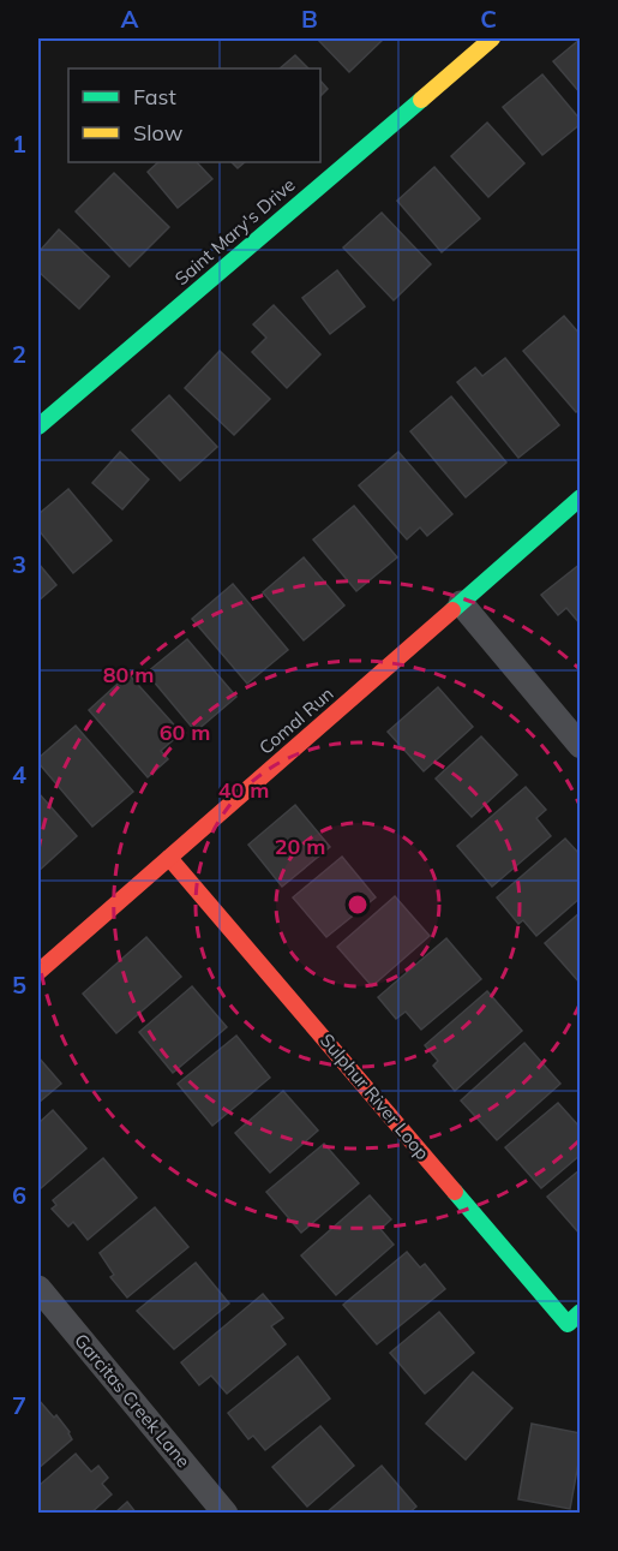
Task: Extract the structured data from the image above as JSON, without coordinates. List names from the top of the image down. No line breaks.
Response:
{"streets":{"street":["Saint Mary's Drive","Comal Run","Sulphur River Loop","Garcitas Creek Lane"]},"crossings":[["Comal Run","Sulphur River Loop"]],"legend":["Fast","Slow"],"grid":{"columns":["A","B","C"],"rows":["1","2","3","4","5","6","7"]},"rings":["80 m","60 m","40 m","20 m"]}
